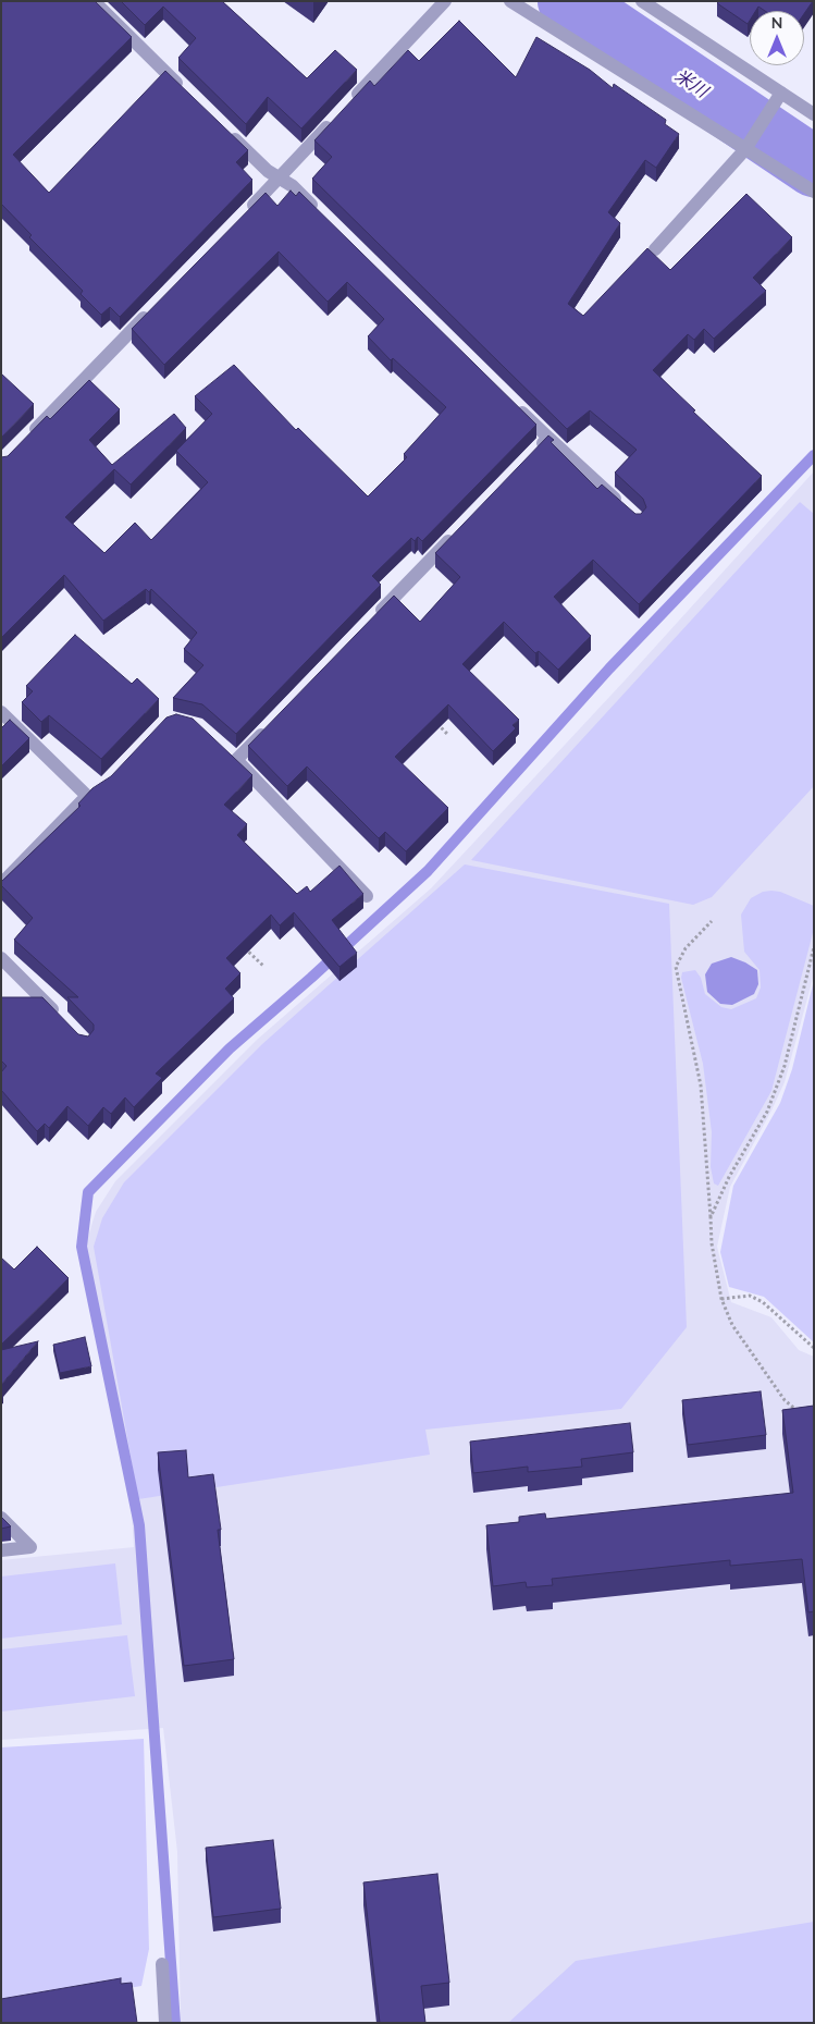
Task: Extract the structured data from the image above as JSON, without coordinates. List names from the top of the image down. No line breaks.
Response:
{"water":["米川"],"north":"top"}
